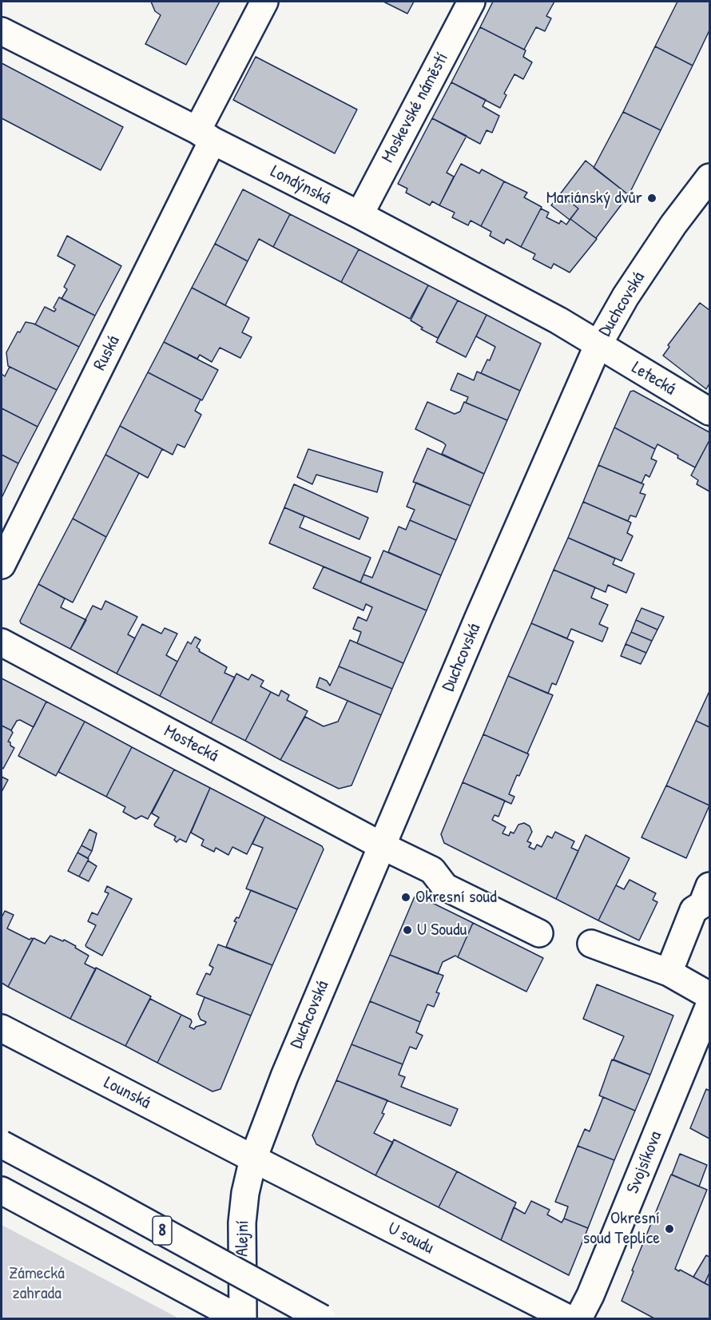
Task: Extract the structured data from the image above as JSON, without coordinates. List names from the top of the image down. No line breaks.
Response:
{"streets":{"main road":["Moskevské náměstí","Londýnská","Duchcovská","Ruská","Letecká","Mostecká","Lounská","Svojsíkova","8","Alejní","U soudu"]},"crossings":[["Moskevské náměstí","Londýnská"],["Londýnská","Duchcovská"],["Londýnská","Ruská"],["Londýnská","Letecká"],["Duchcovská","Letecká"],["Duchcovská","Mostecká"],["Duchcovská","Lounská"],["Duchcovská","Alejní"],["Duchcovská","U soudu"],["Lounská","Alejní"],["Lounská","U soudu"],["Alejní","U soudu"]],"parks":["Zámecká zahrada"],"places":["Mariánský dvůr","Okresní soud","U Soudu","Okresní soud Teplice"]}
